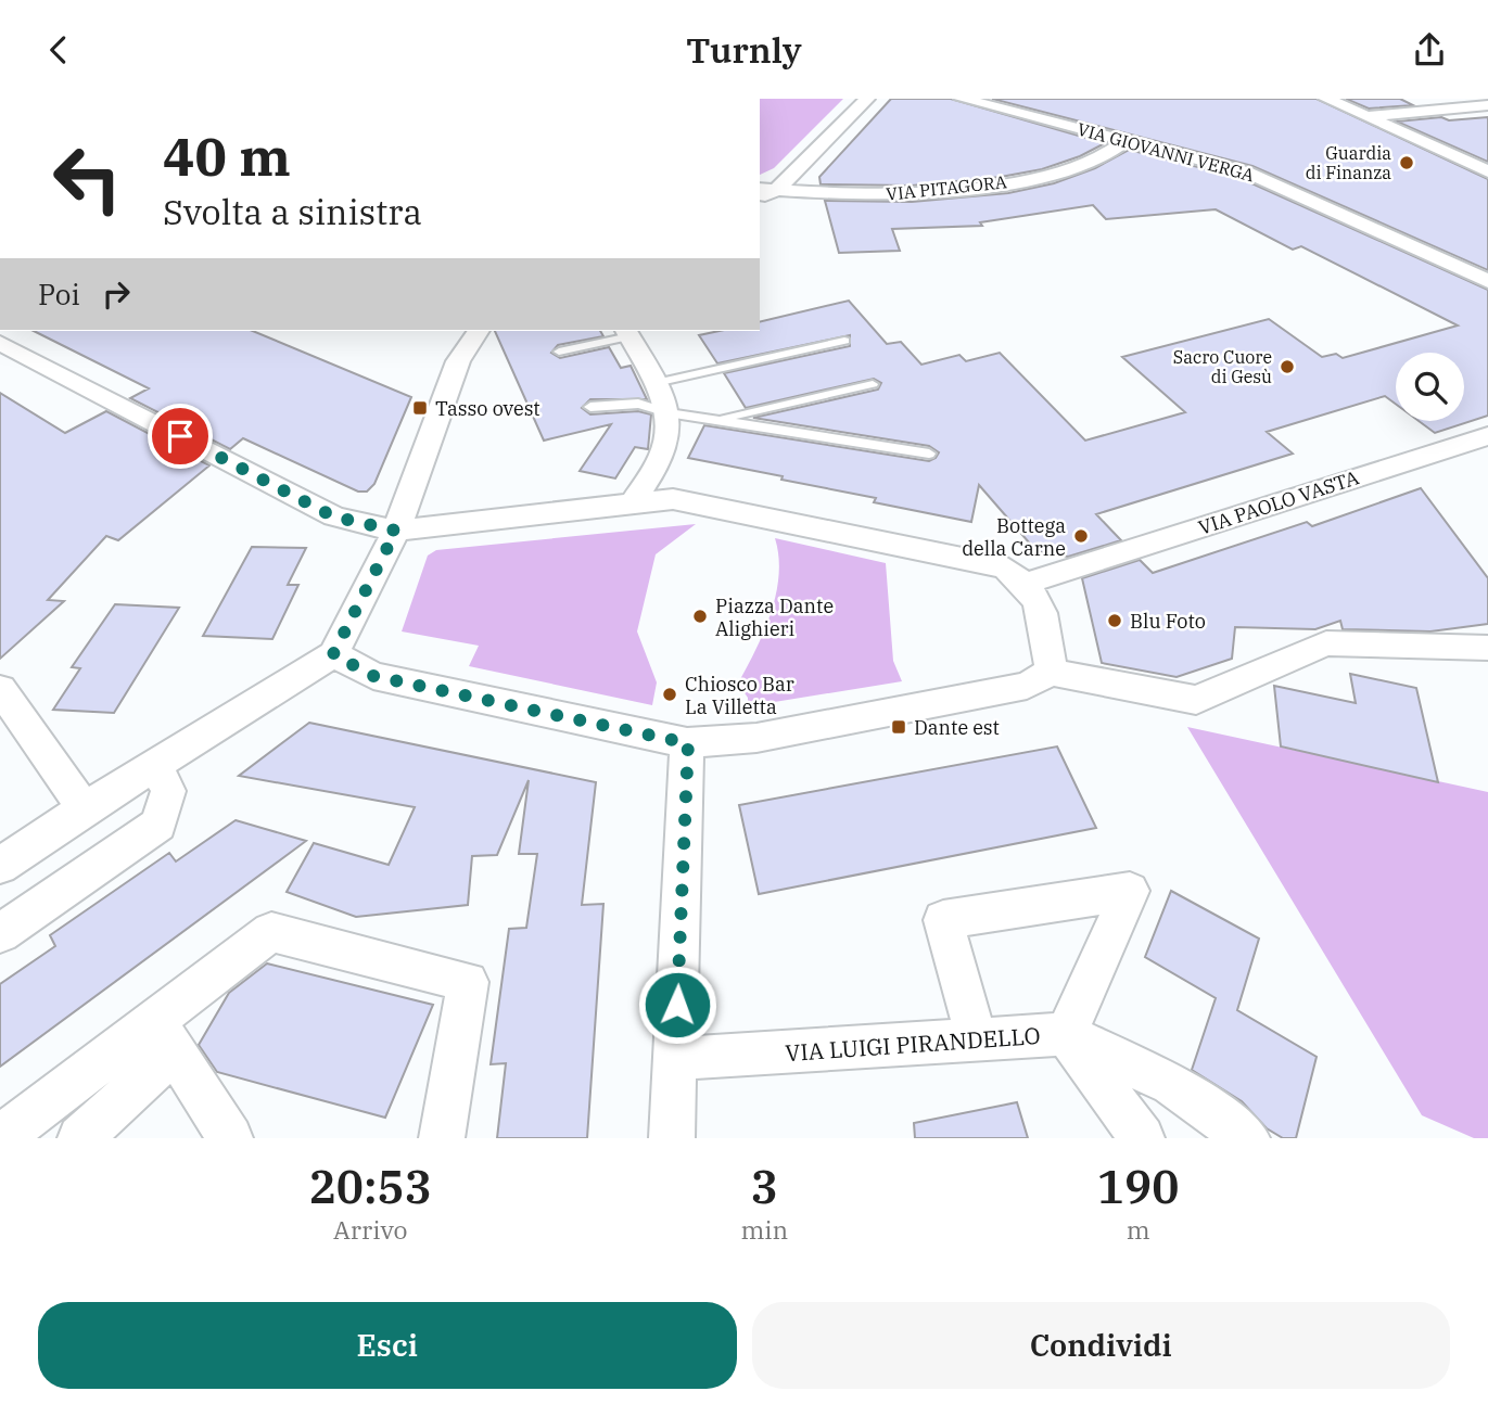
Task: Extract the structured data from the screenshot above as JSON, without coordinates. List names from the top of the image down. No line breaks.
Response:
{"streets":{"street":["VIA GIOVANNI VERGA","VIA PITAGORA","VIA PAOLO VASTA","VIA LUIGI PIRANDELLO"]},"crossings":[["VIA GIOVANNI VERGA","VIA PITAGORA"]],"places":{"other":["Guardia di Finanza","Sacro Cuore di Gesù","Bottega della Carne","Piazza Dante Alighieri","Blu Foto","Chiosco Bar La Villetta"],"transit":["Tasso ovest","Dante est"]},"page":{"header":"Turnly","turn":["40 m","Svolta a sinistra"],"then":"Poi","eta":["20:53","Arrivo","3","min","190","m"],"buttons":["Esci","Condividi"]}}
